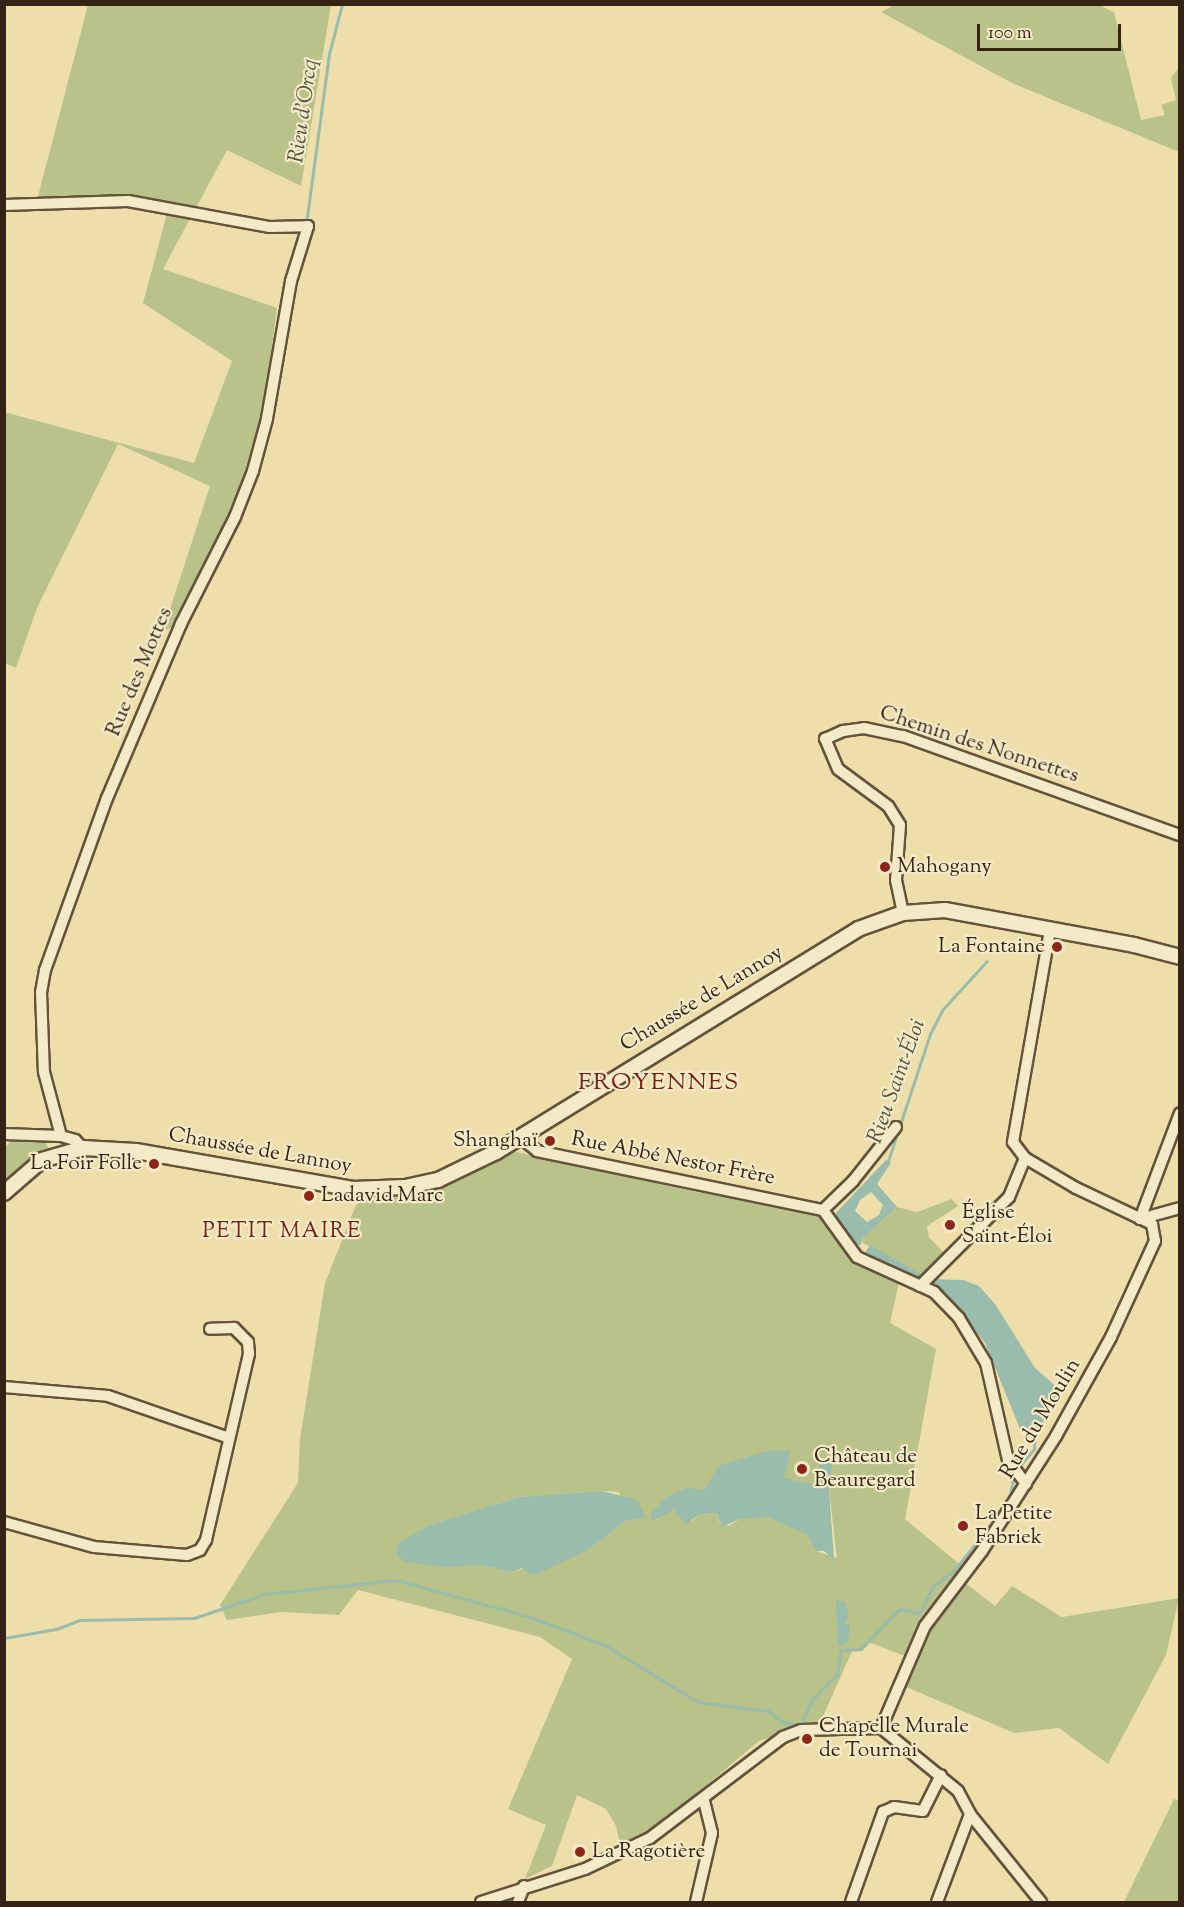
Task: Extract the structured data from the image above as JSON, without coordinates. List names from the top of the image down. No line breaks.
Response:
{"streets":{"main road":["Chaussée de Lannoy"],"street":["Rue des Mottes","Chemin des Nonnettes","Rue Abbé Nestor Frère","Rue du Moulin"]},"crossings":[["Chemin des Nonnettes","Chaussée de Lannoy"],["Chaussée de Lannoy","Rue Abbé Nestor Frère"]],"districts":["FROYENNES","PETIT MAIRE"],"water":["Rieu d'Orcq","Rieu Saint-Éloi"],"places":["Mahogany","La Fontaine","Shanghaï","La Foir Folle","Ladavid Marc","Église Saint-Éloi","Château de Beauregard","La Petite Fabriek","Chapelle Murale de Tournai","La Ragotière"],"scale_bar":"100 m"}
